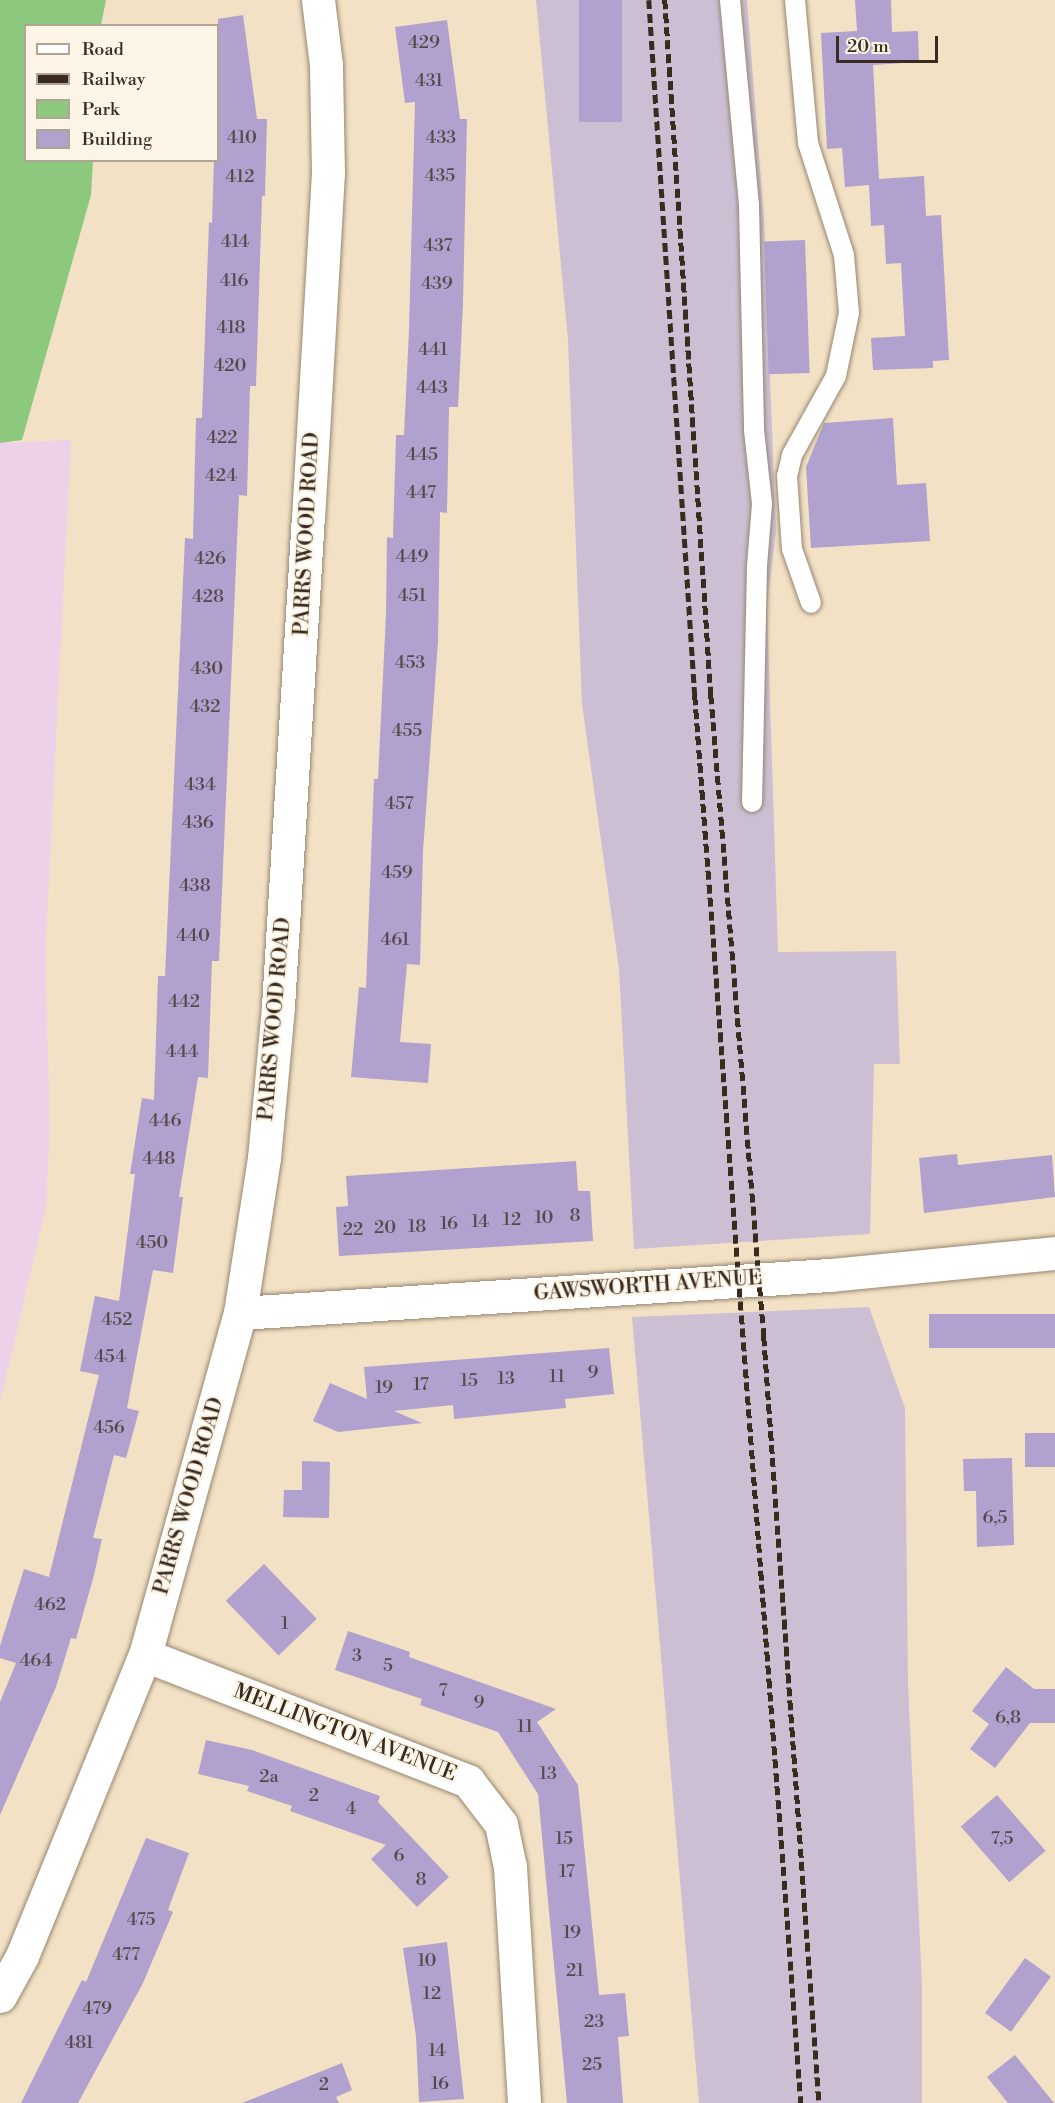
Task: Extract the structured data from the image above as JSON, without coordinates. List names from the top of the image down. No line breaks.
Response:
{"streets":{"street":["PARRS WOOD ROAD","GAWSWORTH AVENUE","MELLINGTON AVENUE"]},"crossings":[["PARRS WOOD ROAD","GAWSWORTH AVENUE"],["PARRS WOOD ROAD","MELLINGTON AVENUE"]],"house_numbers":["429","431","410","433","435","412","414","437","416","439","418","441","420","443","422","445","424","447","449","426","451","428","453","430","432","455","434","457","436","459","438","440","461","442","444","446","448","8","10","12","14","16","18","20","22","450","452","454","9","11","13","15","17","19","456","6,5","462","1","3","464","5","7","9","6,8","11","13","2a","2","4","15","7,5","6","17","8","475","19","477","10","21","12","479","23","481","14","25","16","2"],"legend":["Road","Railway","Park","Building"],"scale_bar":"20 m"}
